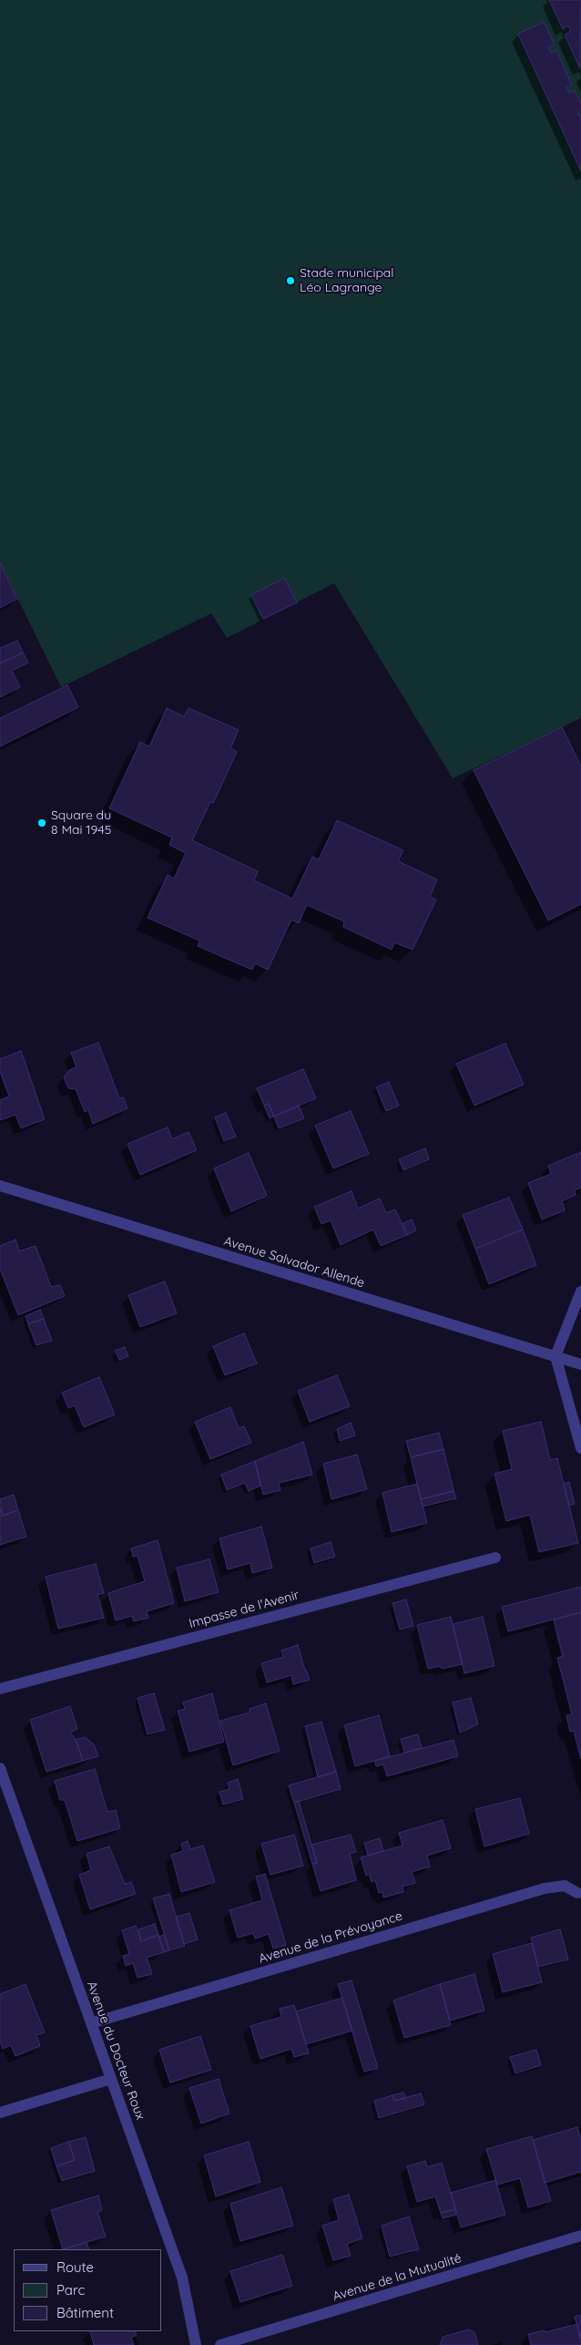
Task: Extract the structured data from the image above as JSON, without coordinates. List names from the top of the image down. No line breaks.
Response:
{"streets":{"street":["Avenue Salvador Allende","Impasse de l'Avenir","Avenue de la Prévoyance","Avenue du Docteur Roux","Avenue de la Mutualité"]},"crossings":[["Avenue de la Prévoyance","Avenue du Docteur Roux"]],"places":["Stade municipal Léo Lagrange","Square du 8 Mai 1945"],"legend":["Route","Parc","Bâtiment"]}
